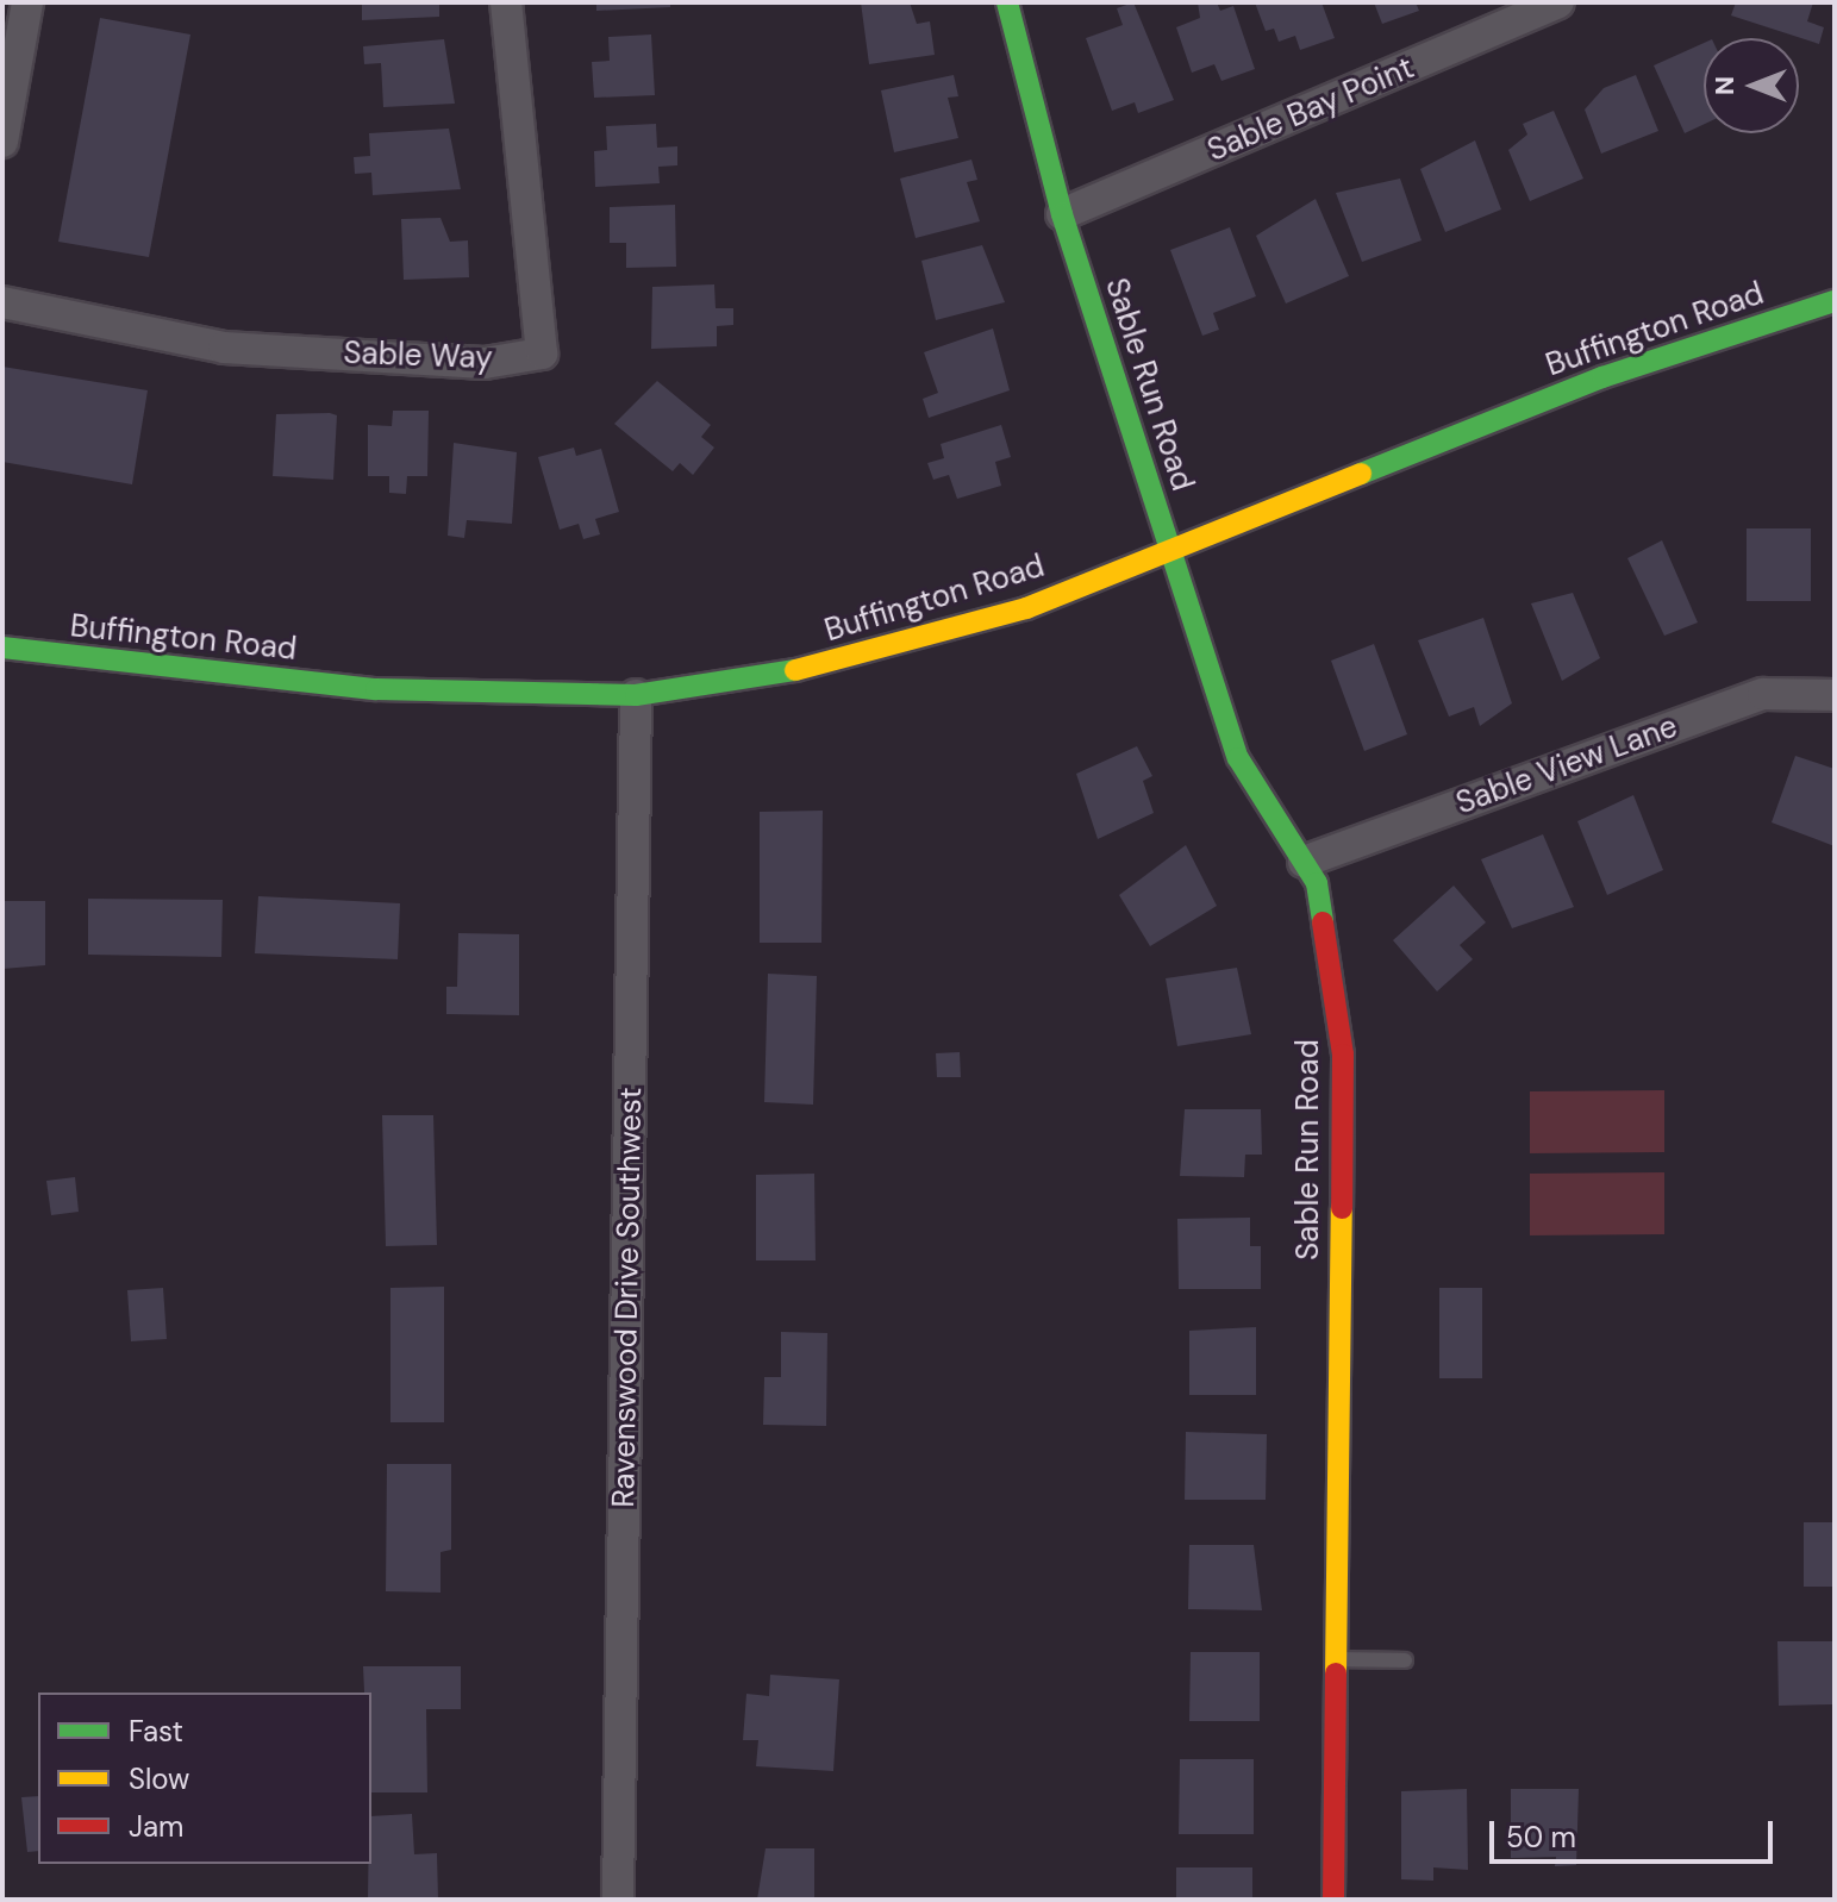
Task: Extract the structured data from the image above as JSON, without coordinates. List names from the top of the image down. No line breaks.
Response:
{"streets":{"street":["Sable Bay Point","Buffington Road","Sable Way","Sable Run Road","Sable View Lane","Ravenswood Drive Southwest"]},"crossings":[["Sable Bay Point","Sable Run Road"],["Buffington Road","Sable Run Road"],["Buffington Road","Ravenswood Drive Southwest"],["Sable Run Road","Sable View Lane"]],"legend":["Fast","Slow","Jam"],"scale_bar":"50 m","north":"left"}
